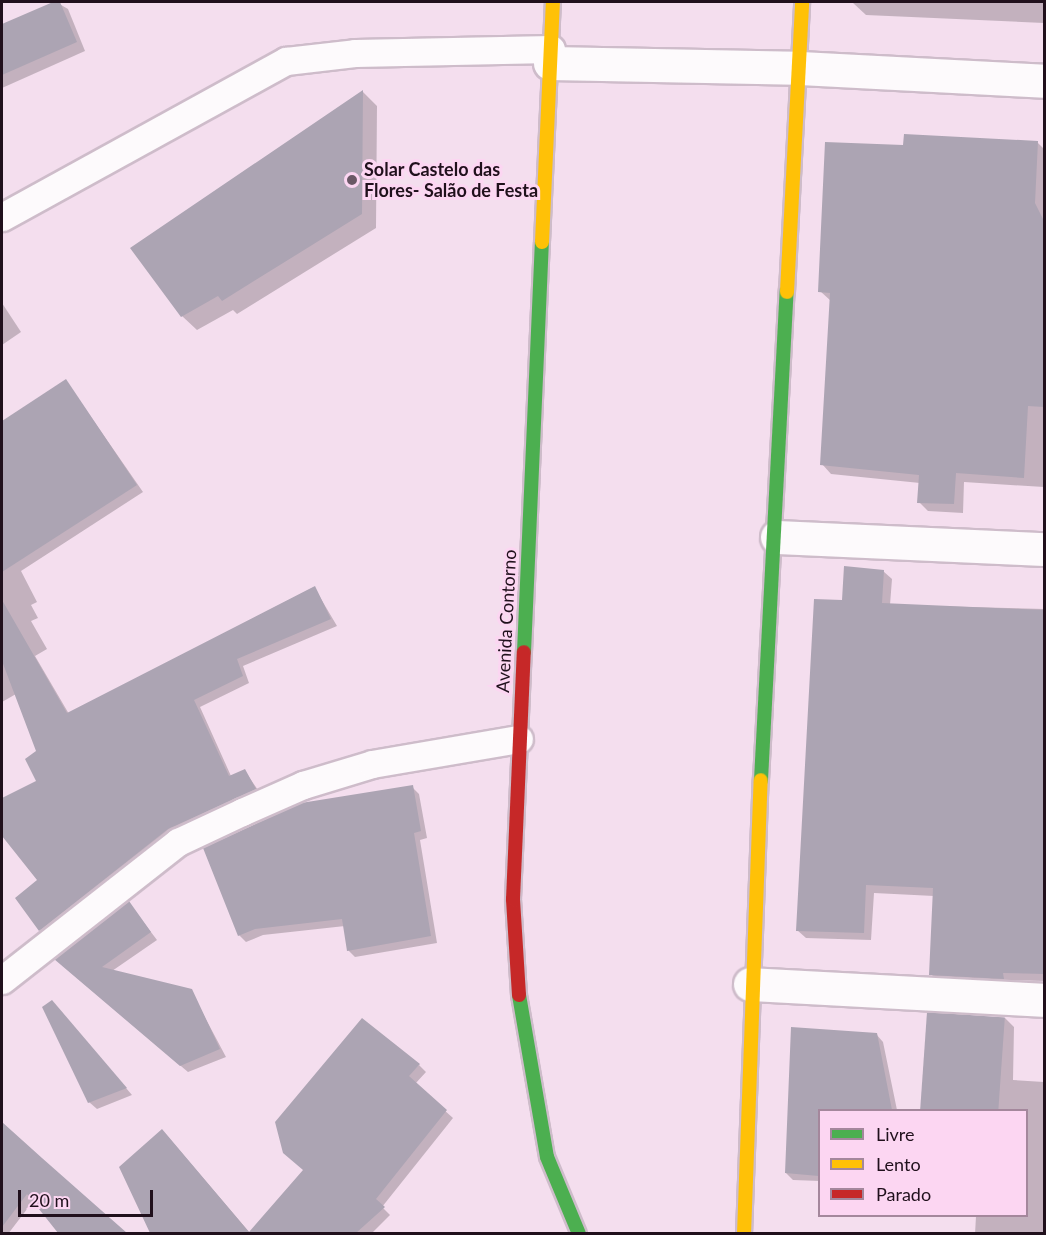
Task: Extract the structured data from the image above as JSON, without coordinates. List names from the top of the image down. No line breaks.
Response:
{"streets":{"street":["Avenida Contorno"]},"places":["Solar Castelo das Flores- Salão de Festa"],"legend":["Livre","Lento","Parado"],"scale_bar":"20 m"}
